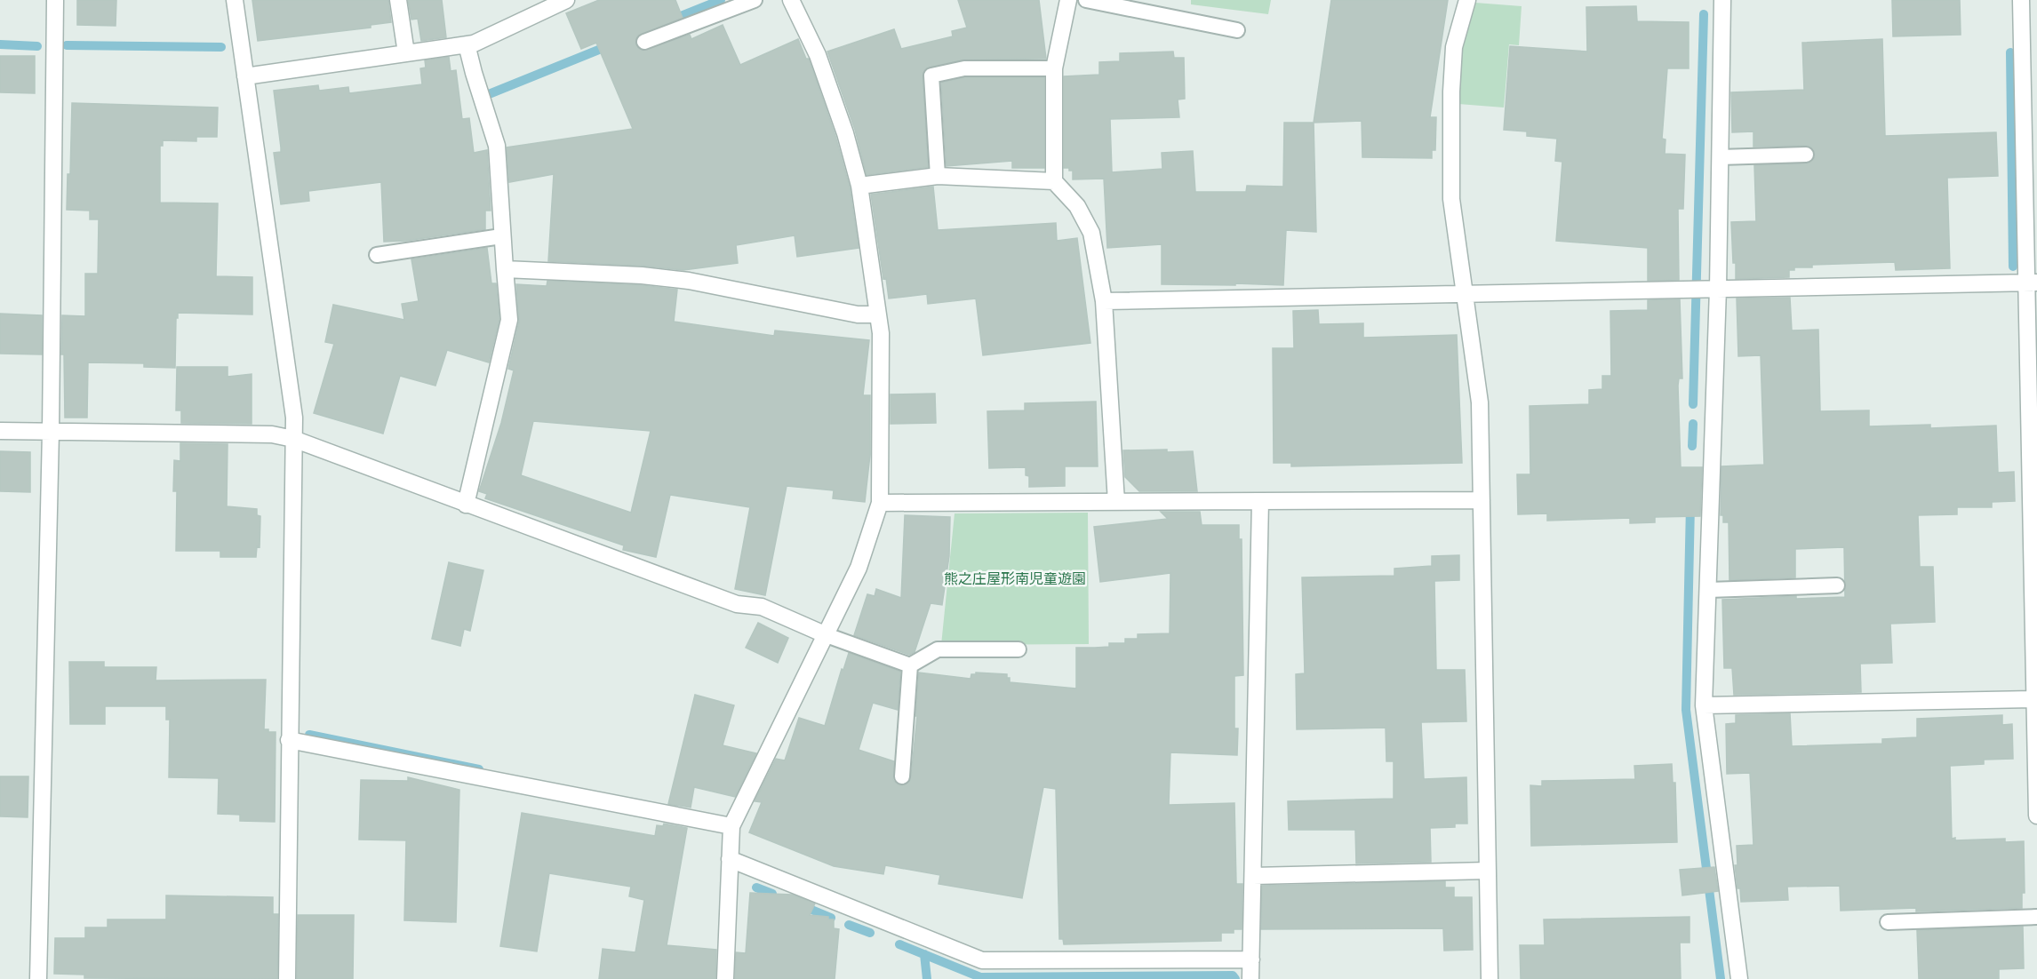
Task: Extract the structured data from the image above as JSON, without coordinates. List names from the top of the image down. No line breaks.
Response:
{"parks":["熊之庄屋形南児童遊園"]}
